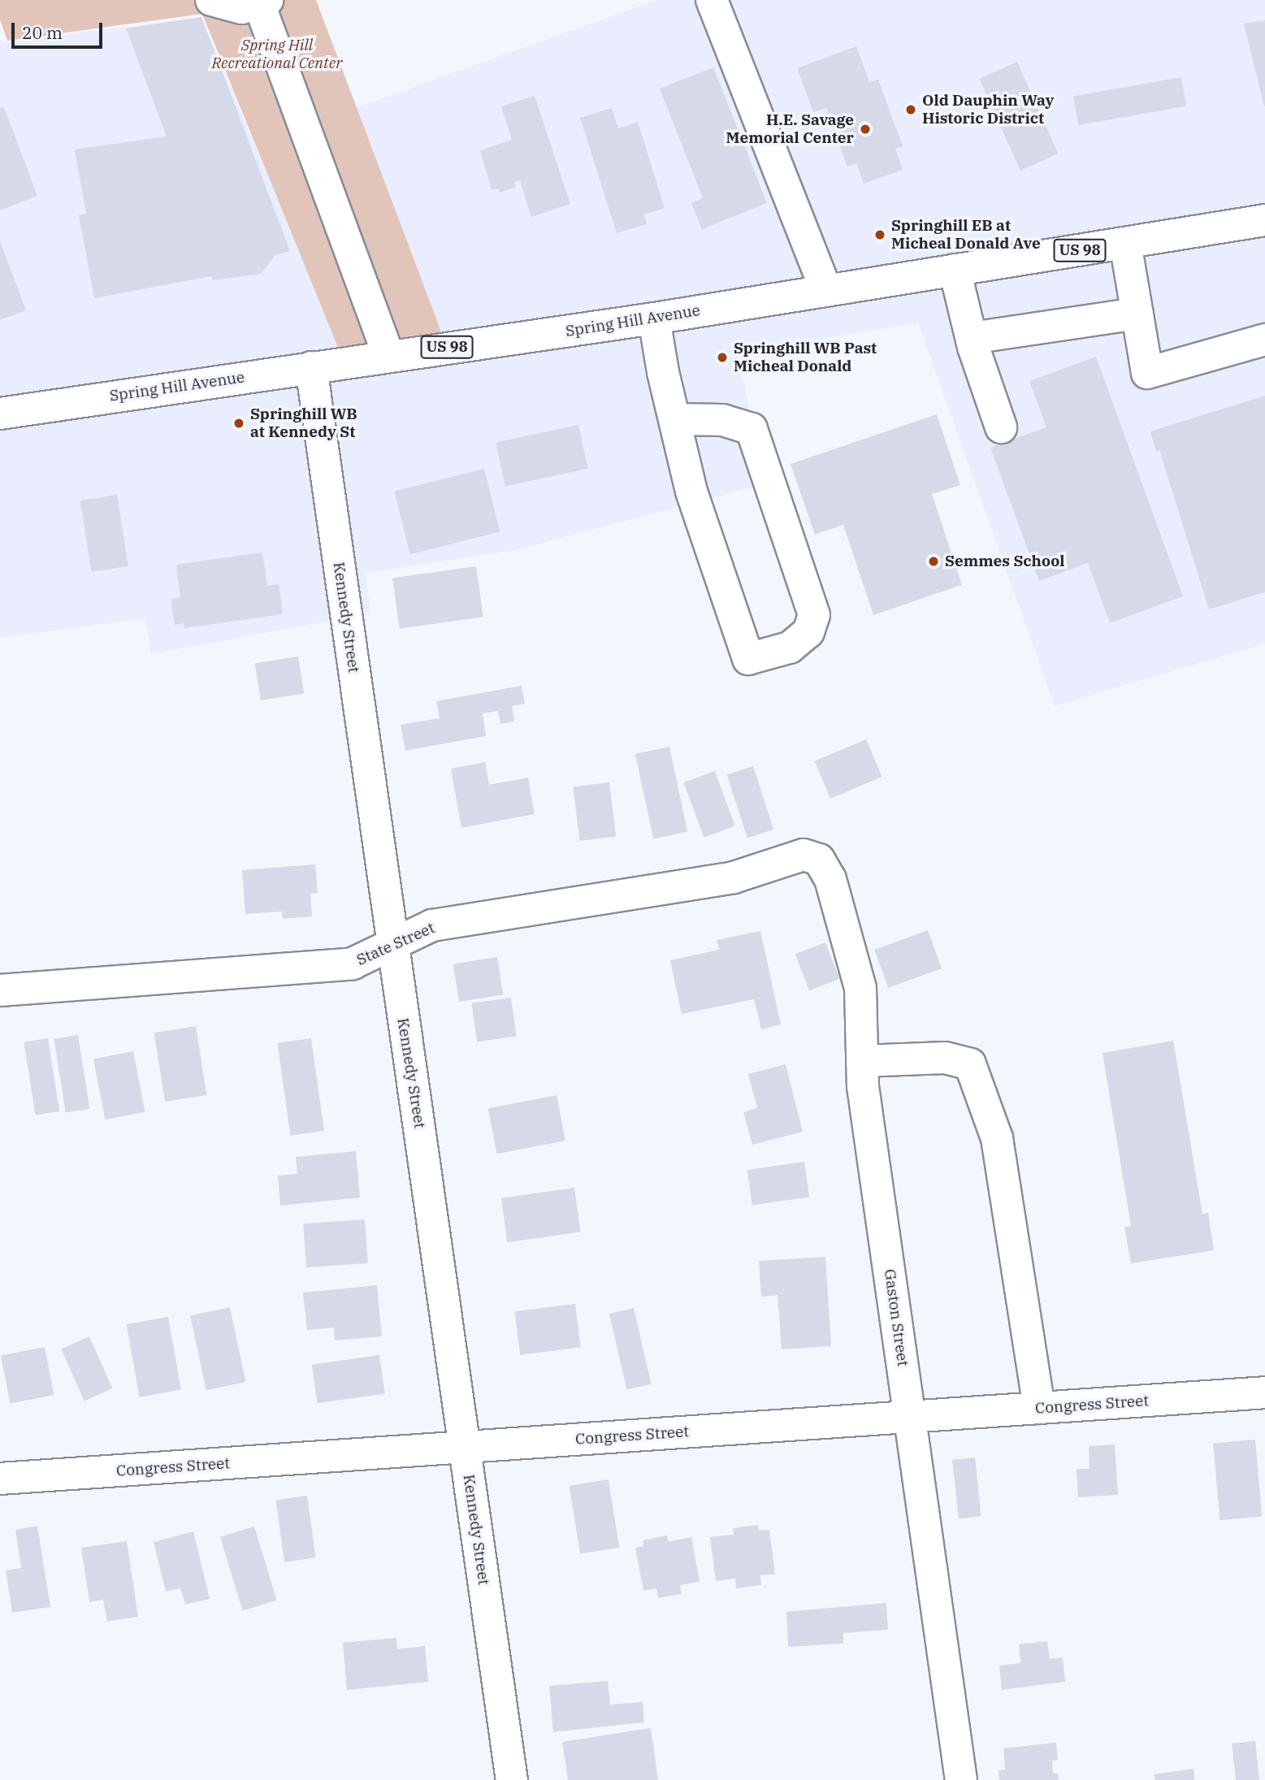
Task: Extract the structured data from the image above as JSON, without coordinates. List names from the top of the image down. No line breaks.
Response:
{"streets":{"street":["US 98","Spring Hill Avenue","Kennedy Street","State Street","Gaston Street","Congress Street"]},"crossings":[["Spring Hill Avenue","Kennedy Street"],["Kennedy Street","State Street"],["Kennedy Street","Congress Street"],["State Street","Gaston Street"],["Gaston Street","Congress Street"]],"parks":["Spring Hill Recreational Center"],"places":["Old Dauphin Way Historic District","H.E. Savage Memorial Center","Springhill EB at Micheal Donald Ave","Springhill WB Past Micheal Donald","Springhill WB at Kennedy St","Semmes School"],"scale_bar":"20 m"}
